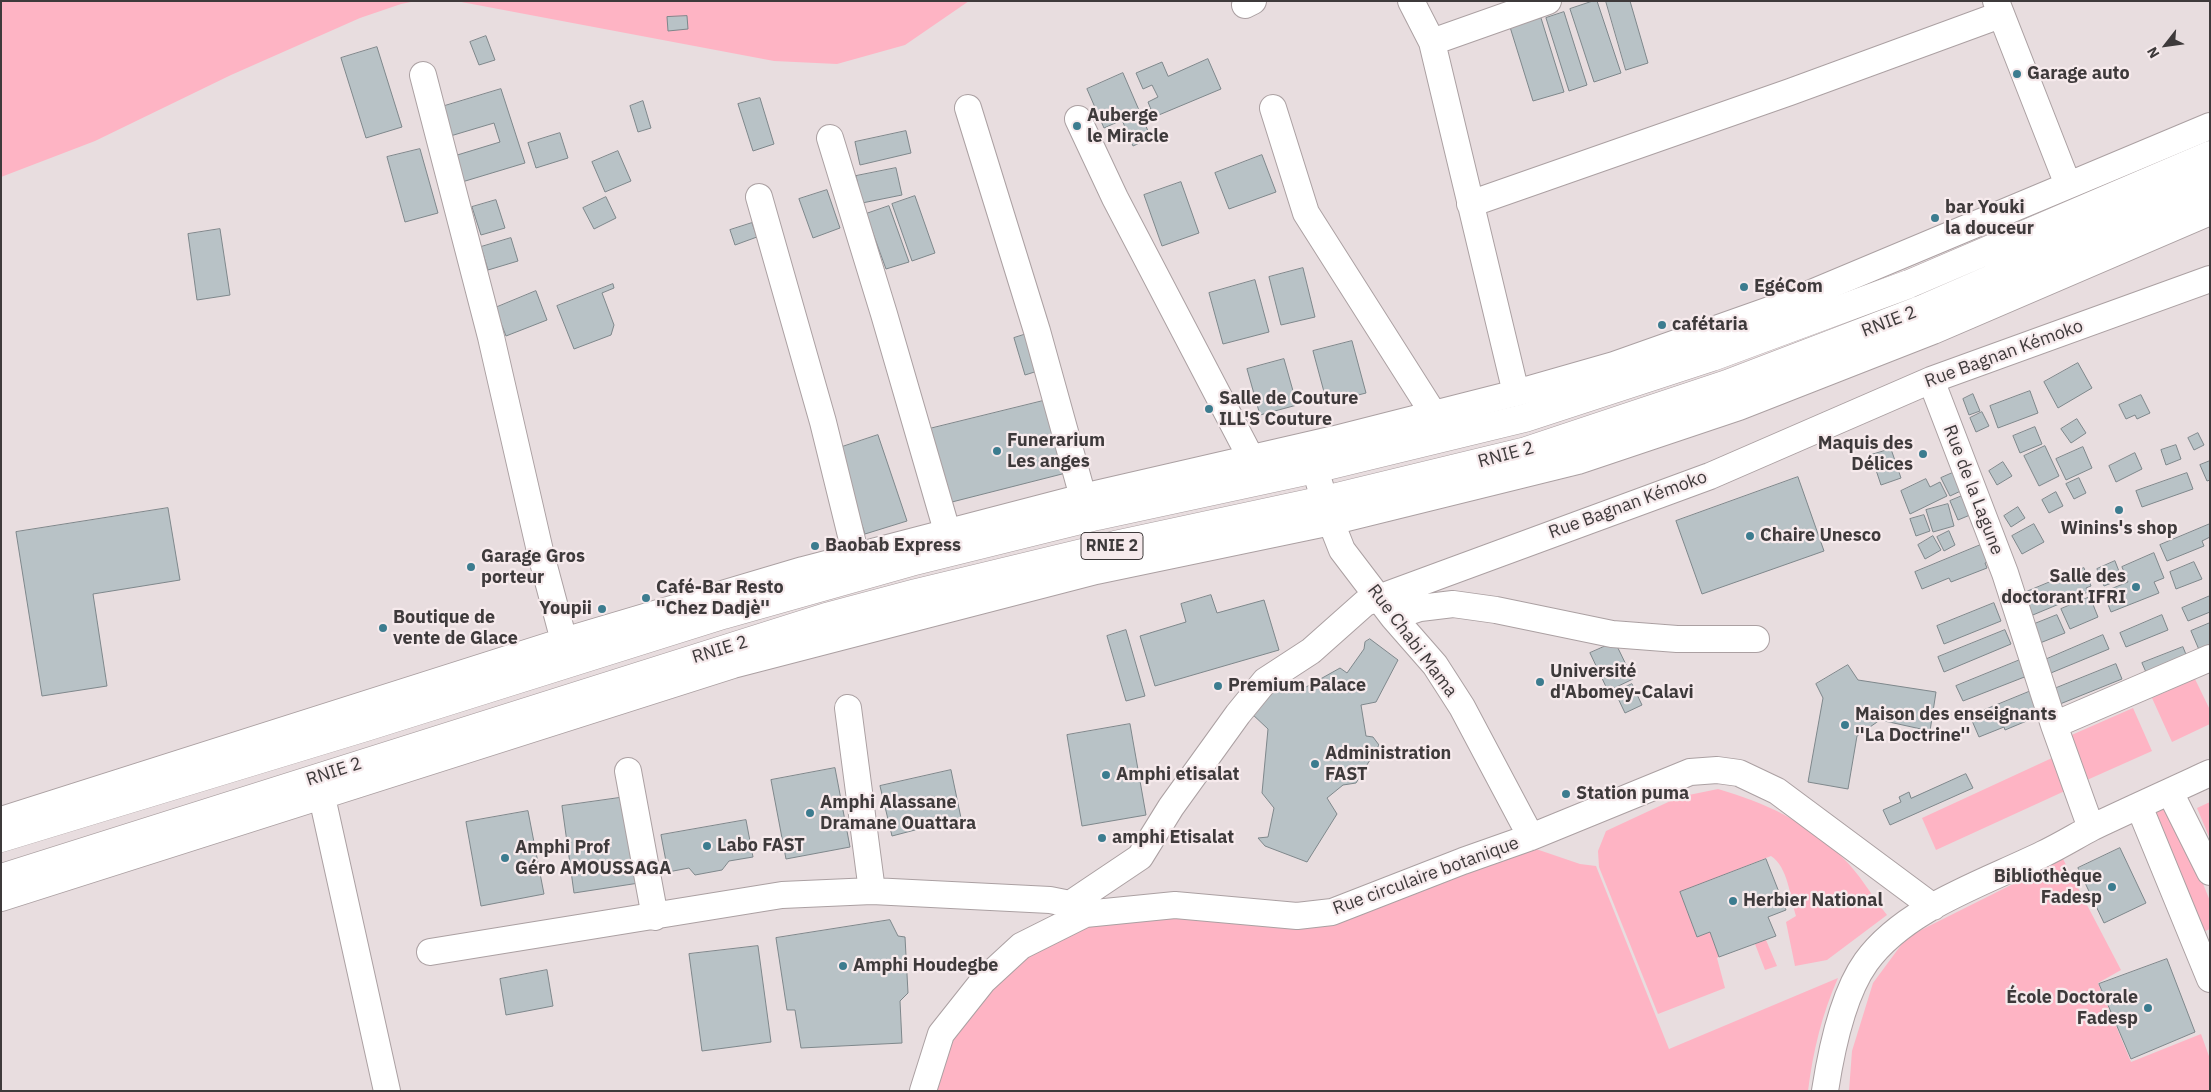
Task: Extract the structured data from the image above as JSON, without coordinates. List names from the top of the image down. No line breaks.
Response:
{"streets":{"highway":["RNIE 2"],"street":["Rue Bagnan Kémoko","Rue de la Lagune","Rue Chabi Mama","Rue circulaire botanique"]},"crossings":[["RNIE 2","Rue Chabi Mama"],["Rue Bagnan Kémoko","Rue de la Lagune"],["Rue Bagnan Kémoko","Rue Chabi Mama"],["Rue Bagnan Kémoko","Rue circulaire botanique"],["Rue Chabi Mama","Rue circulaire botanique"]],"places":["Garage auto","Auberge le Miracle","bar Youki la douceur","EgéCom","cafétaria","Salle de Couture ILL'S Couture","Funerarium Les anges","Maquis des Délices","Winins's shop","Chaire Unesco","Baobab Express","Garage Gros porteur","Salle des doctorant IFRI","Café-Bar Resto ''Chez Dadjè''","Youpii","Boutique de vente de Glace","Université d'Abomey-Calavi","Premium Palace","Maison des enseignants ''La Doctrine''","Administration FAST","Amphi etisalat","Station puma","Amphi Alassane Dramane Ouattara","amphi Etisalat","Labo FAST","Amphi Prof Géro AMOUSSAGA","Bibliothèque Fadesp","Herbier National","Amphi Houdegbe","École Doctorale Fadesp"],"north":"bottom left"}
